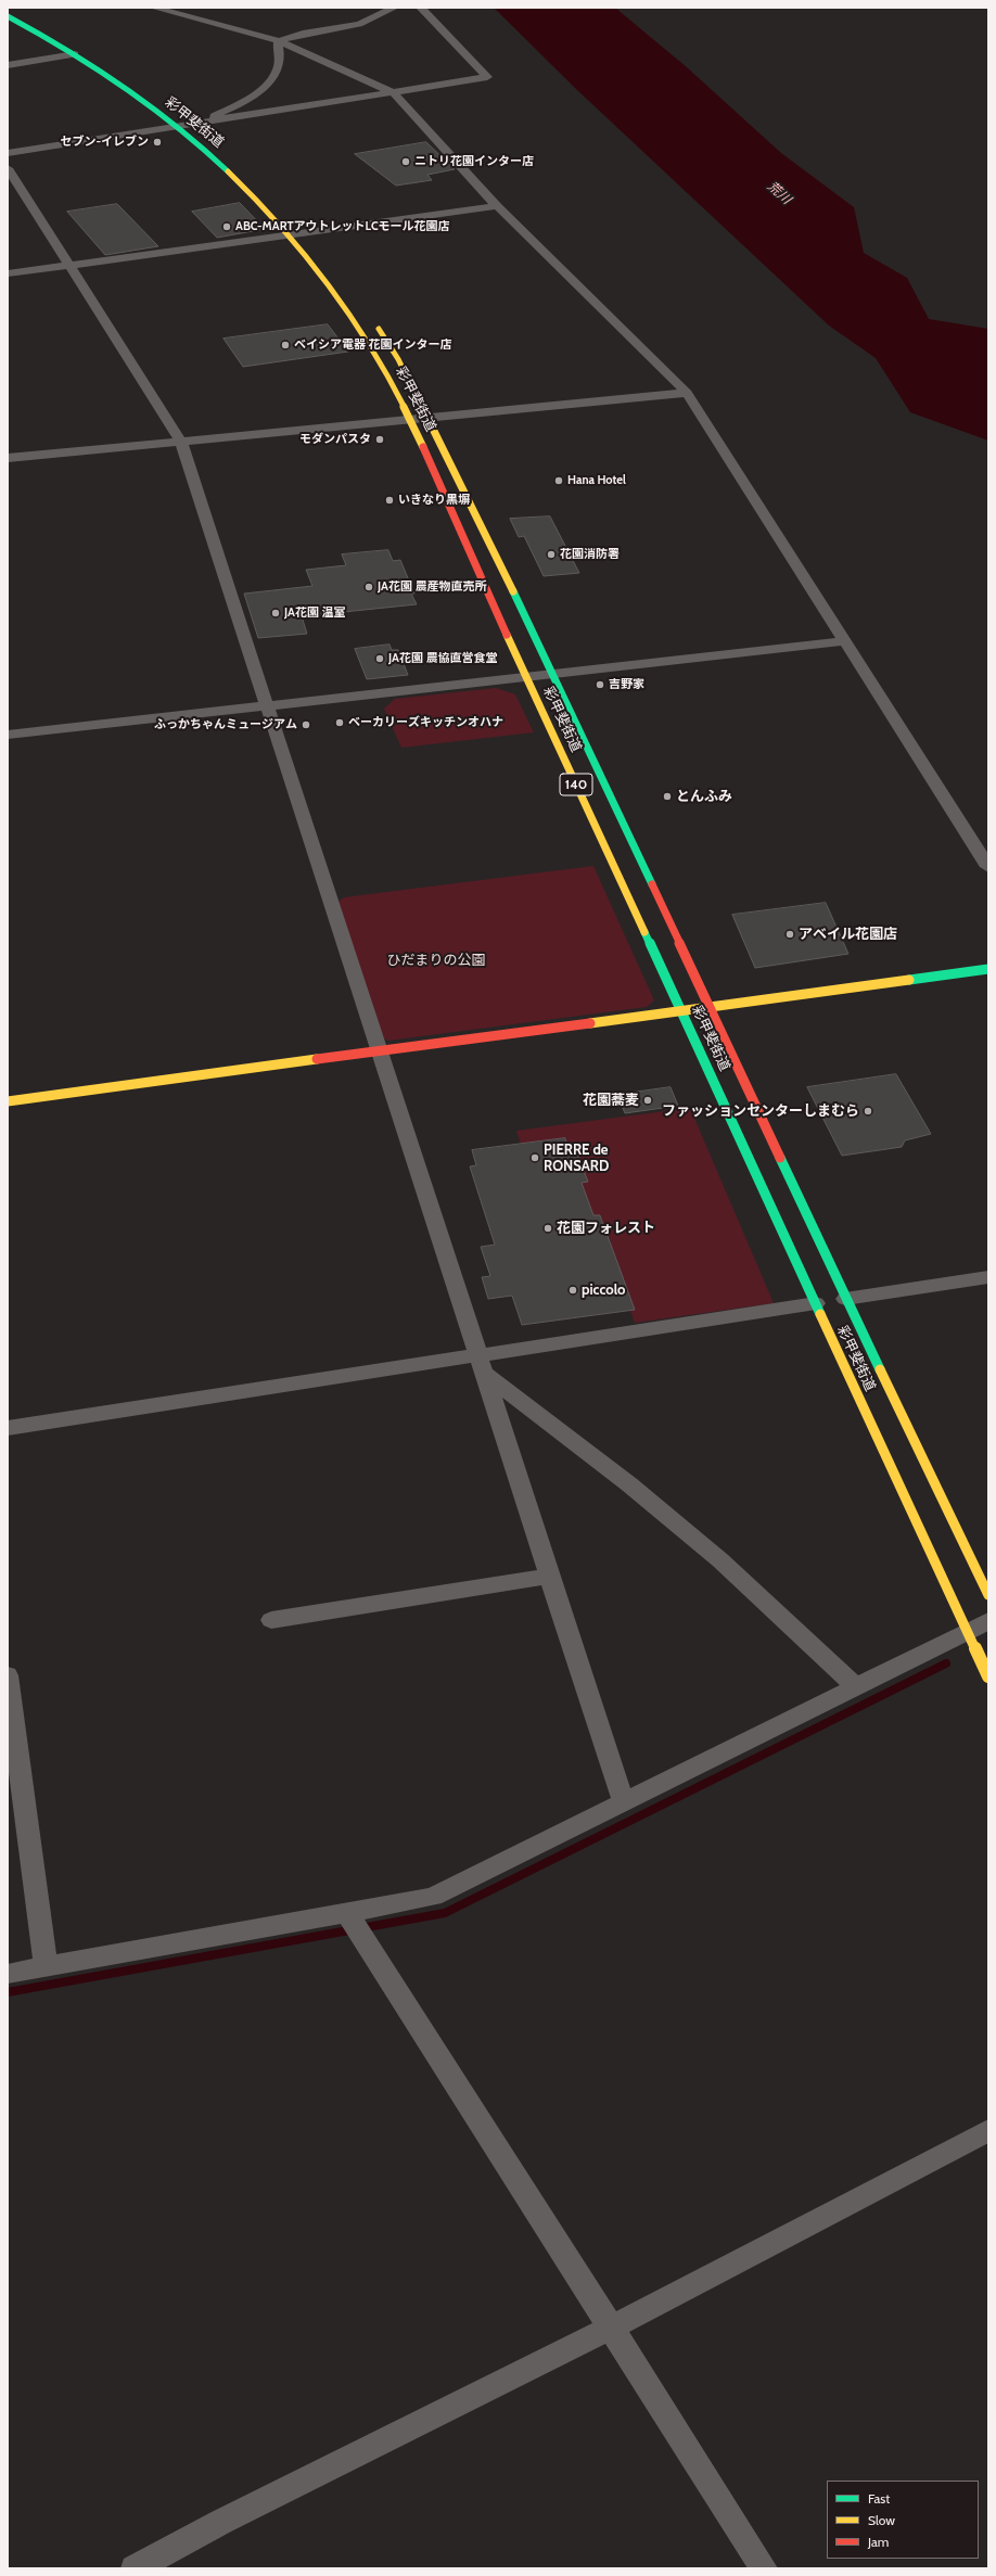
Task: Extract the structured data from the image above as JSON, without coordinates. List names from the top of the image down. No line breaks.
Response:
{"streets":{"main road":["彩甲斐街道","140"]},"water":["荒川"],"parks":["ひだまりの公園"],"places":["セブン-イレブン","ニトリ花園インター店","ABC-MARTアウトレットLCモール花園店","ベイシア電器 花園インター店","モダンパスタ","Hana Hotel","いきなり黒塀","花園消防署","JA花園 農産物直売所","JA花園 温室","JA花園 農協直営食堂","吉野家","ベーカリーズキッチンオハナ","ふっかちゃんミュージアム","とんふみ","アベイル花園店","花園蕎麦","ファッションセンターしまむら","PIERRE de RONSARD","花園フォレスト","piccolo"],"legend":["Fast","Slow","Jam"]}
